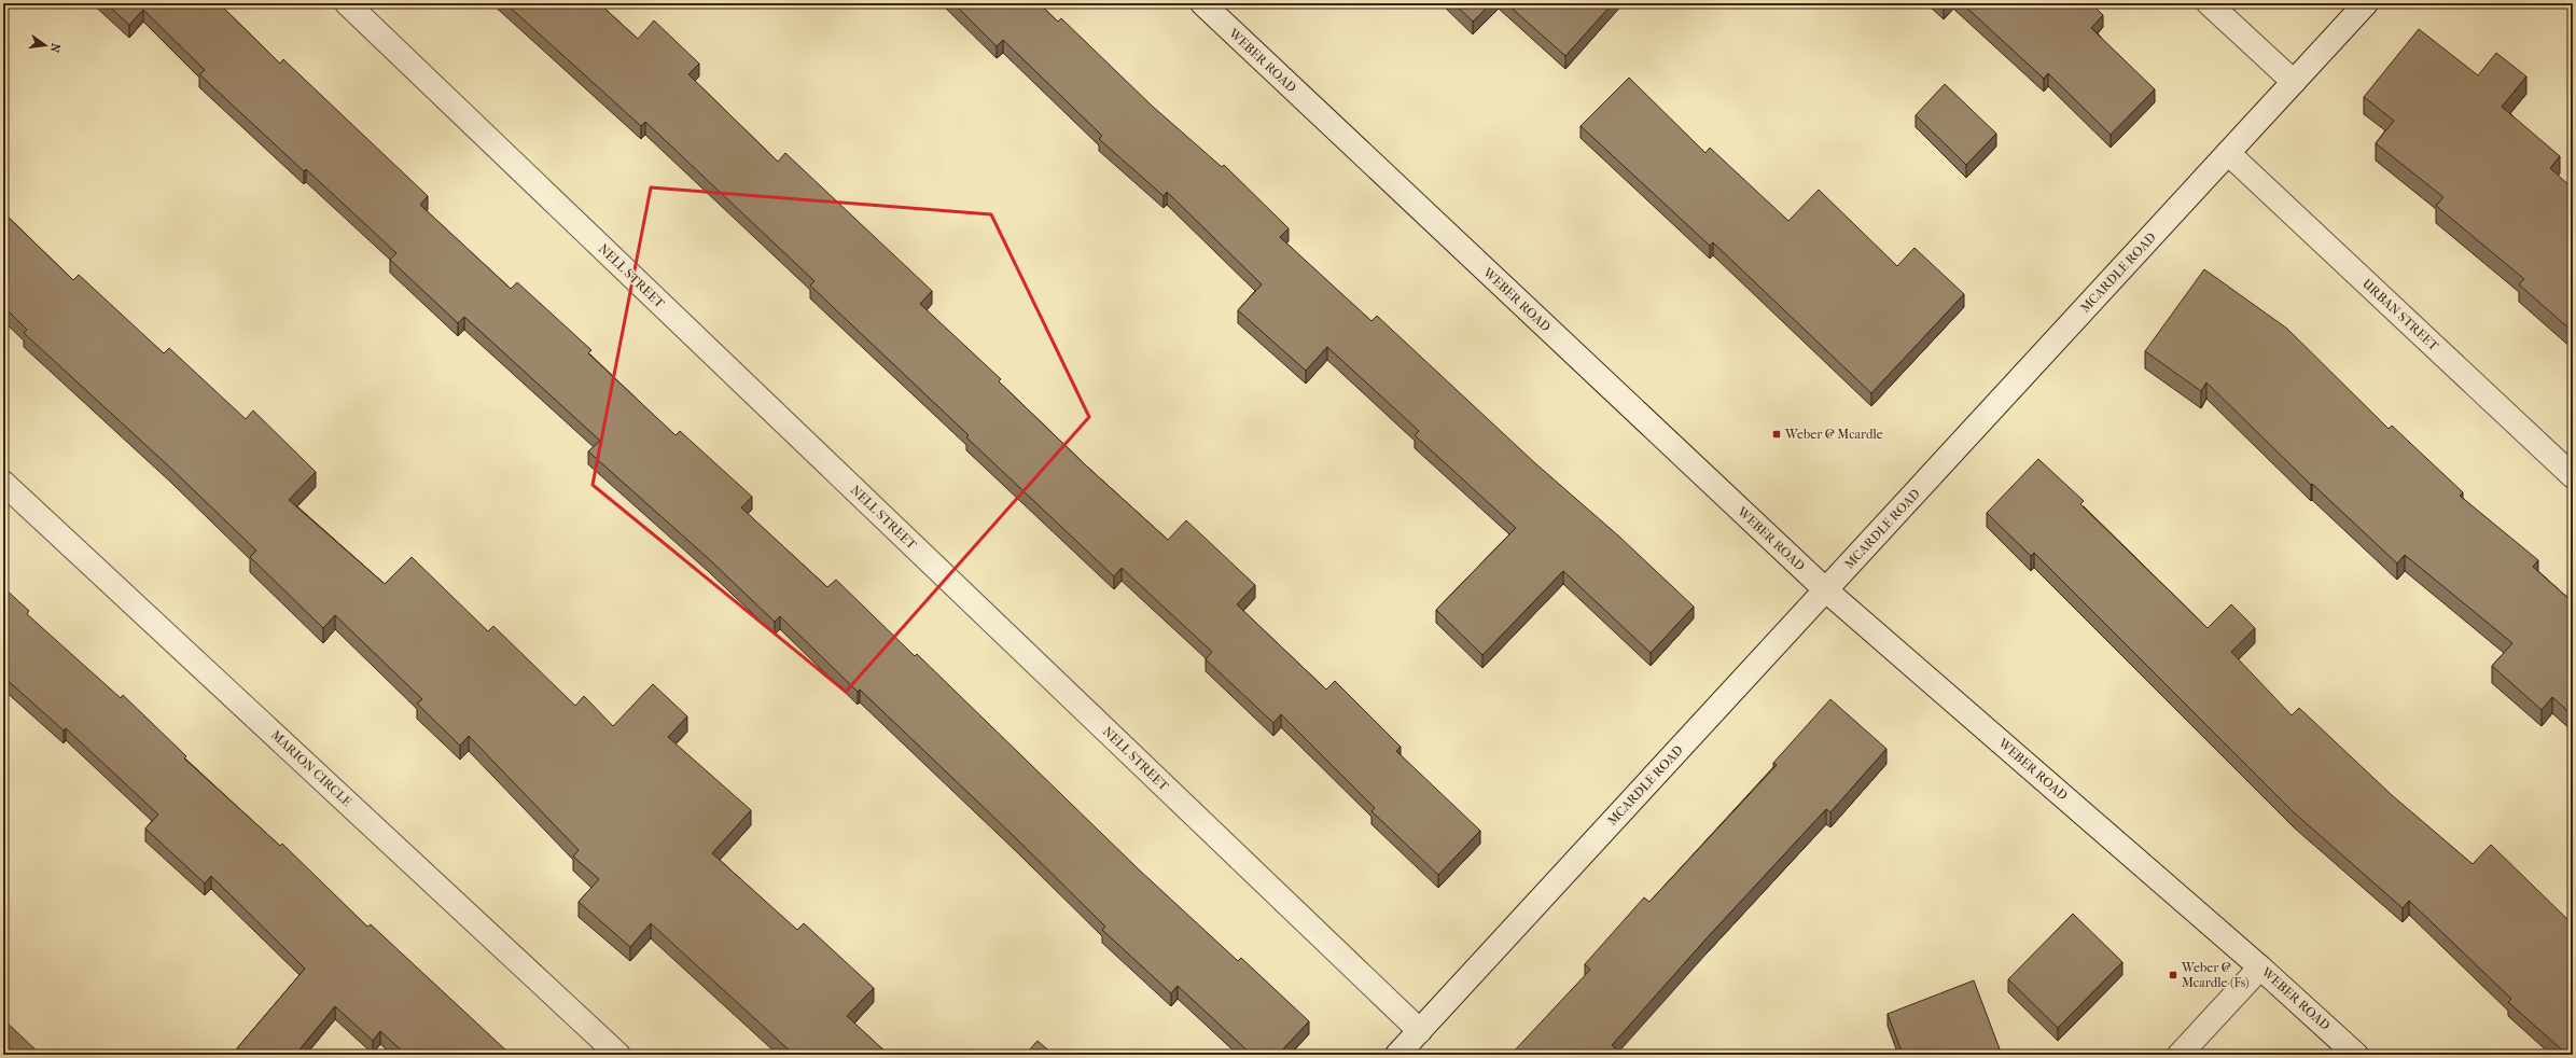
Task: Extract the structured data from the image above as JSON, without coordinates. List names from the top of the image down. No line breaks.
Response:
{"streets":{"street":["WEBER ROAD","MCARDLE ROAD","NELL STREET","URBAN STREET","MARION CIRCLE"]},"crossings":[["WEBER ROAD","MCARDLE ROAD"],["MCARDLE ROAD","NELL STREET"],["MCARDLE ROAD","URBAN STREET"]],"places":{"transit":["Weber @ Mcardle","Weber @ Mcardle (Fs)"]},"north":"right"}
